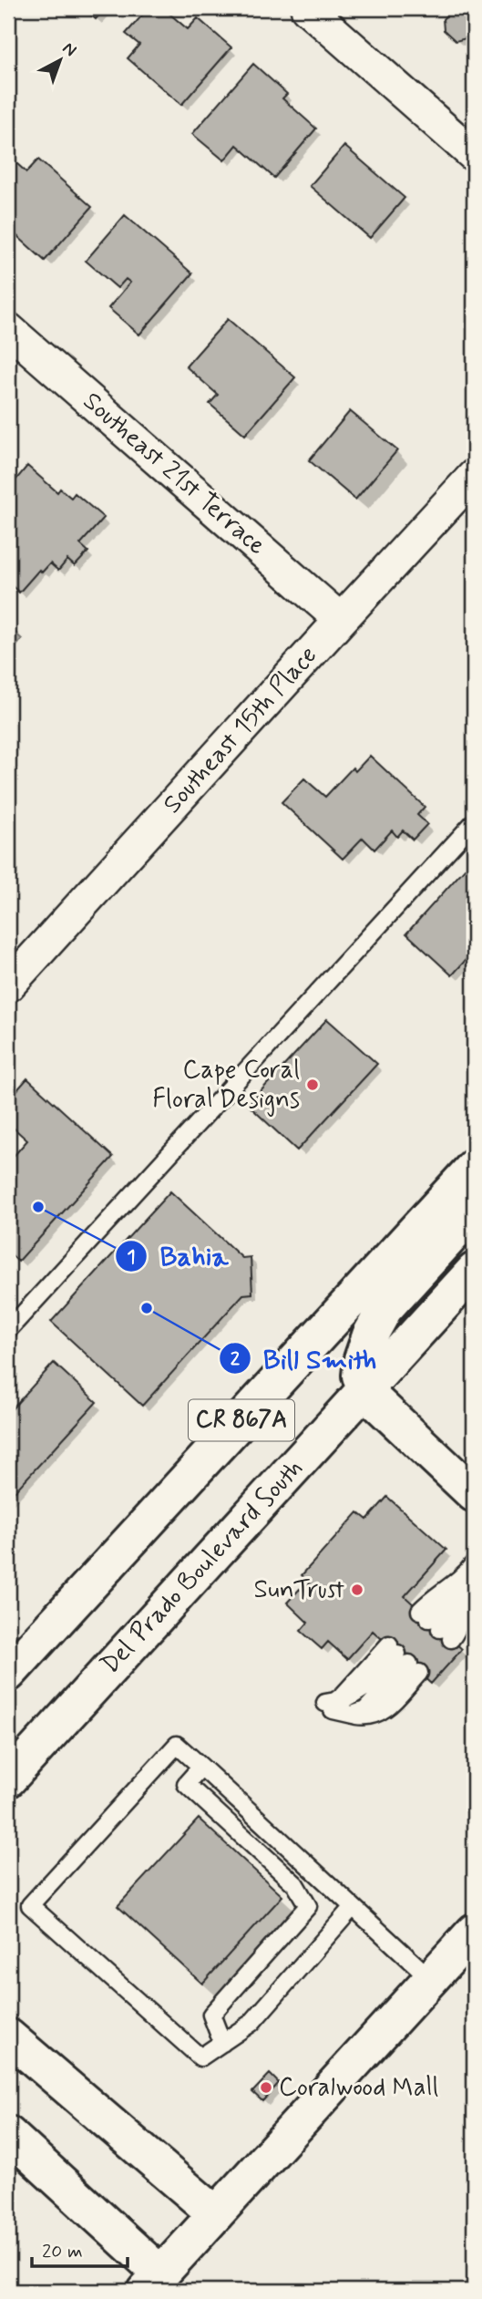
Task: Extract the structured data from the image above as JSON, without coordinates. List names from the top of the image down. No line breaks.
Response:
{"streets":{"main road":["CR 867A","Del Prado Boulevard South"],"street":["Southeast 21st Terrace","Southeast 15th Place"]},"crossings":[["Southeast 21st Terrace","Southeast 15th Place"]],"places":["Cape Coral Floral Designs","Bahia","Bill Smith","SunTrust","Coralwood Mall"],"scale_bar":"20 m","north":"top right"}
